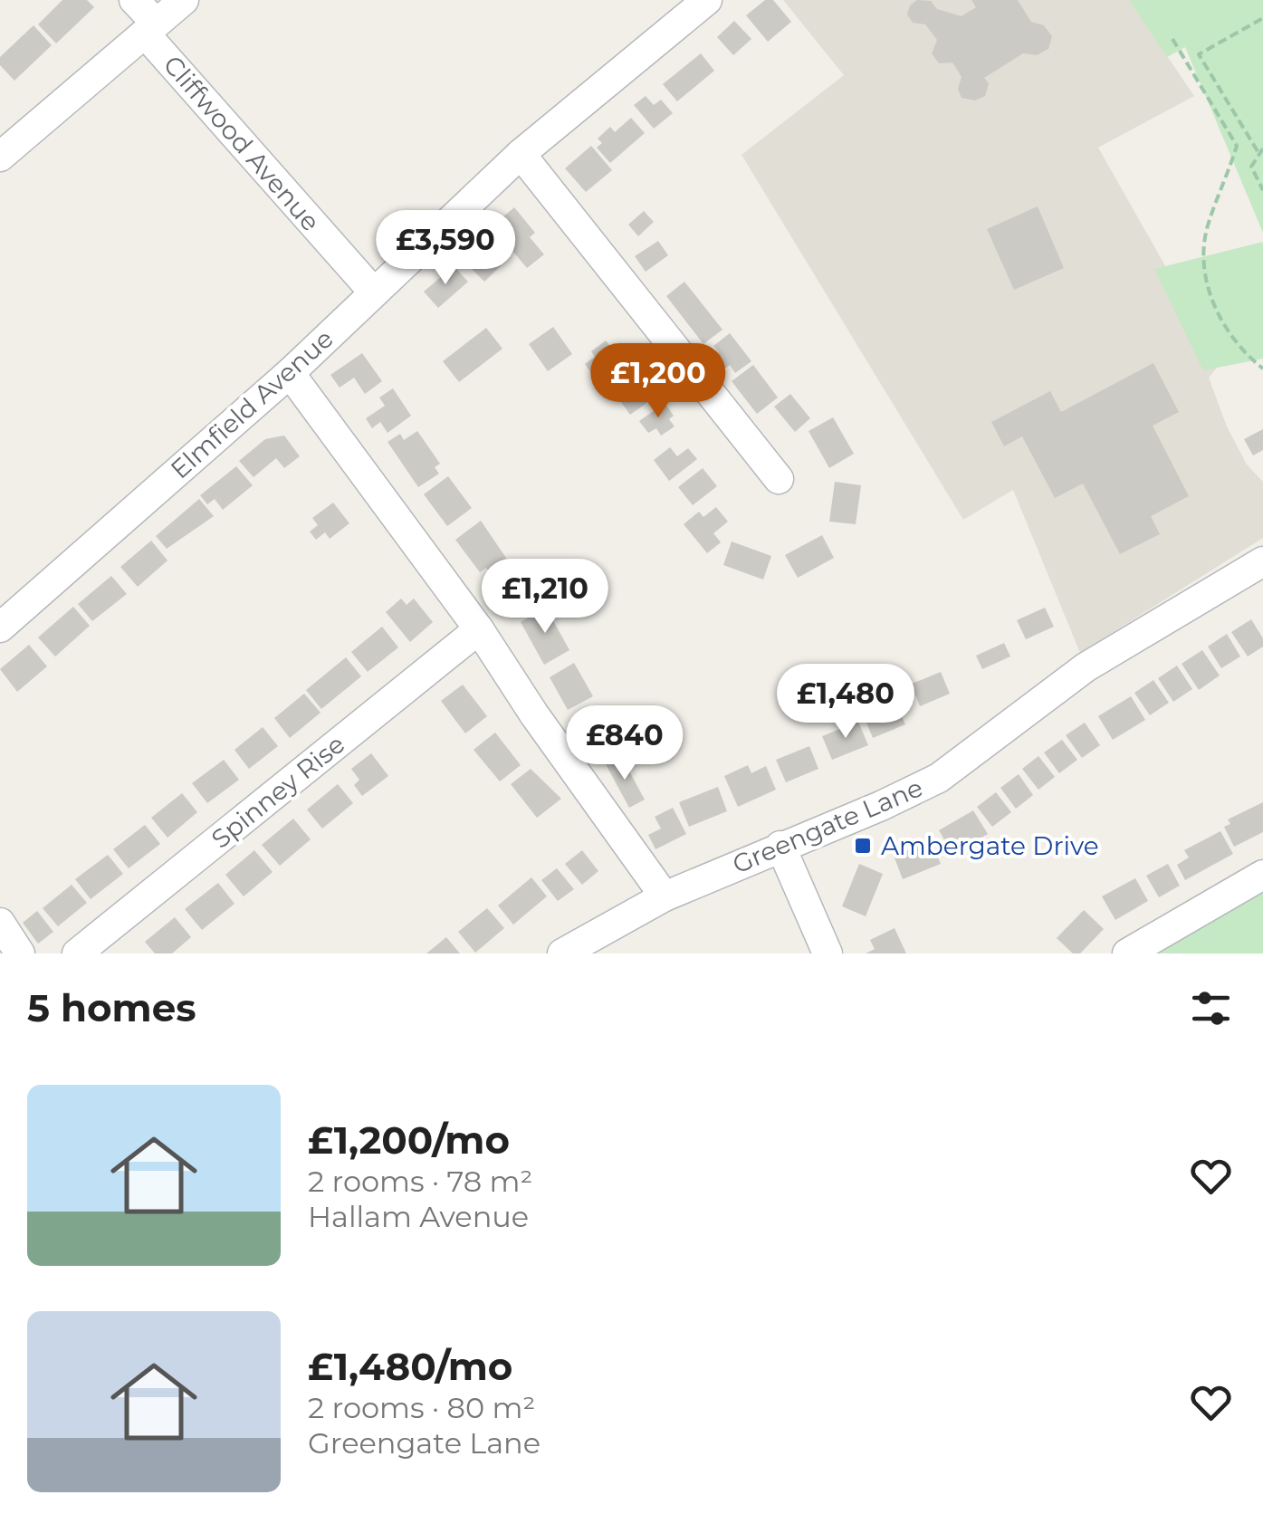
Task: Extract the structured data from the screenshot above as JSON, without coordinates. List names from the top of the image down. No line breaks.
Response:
{"streets":{"street":["Cliffwood Avenue","Elmfield Avenue","Spinney Rise","Greengate Lane"]},"crossings":[["Cliffwood Avenue","Elmfield Avenue"]],"places":{"transit":["Ambergate Drive"]},"page":{"price":["£3,590","£1,200","£1,210","£1,480","£840"],"heading":"5 homes","list":[{"name":"£1,200/mo","note":"2 rooms · 78 m² · Hallam Avenue"},{"name":"£1,480/mo","note":"2 rooms · 80 m² · Greengate Lane"}]}}
